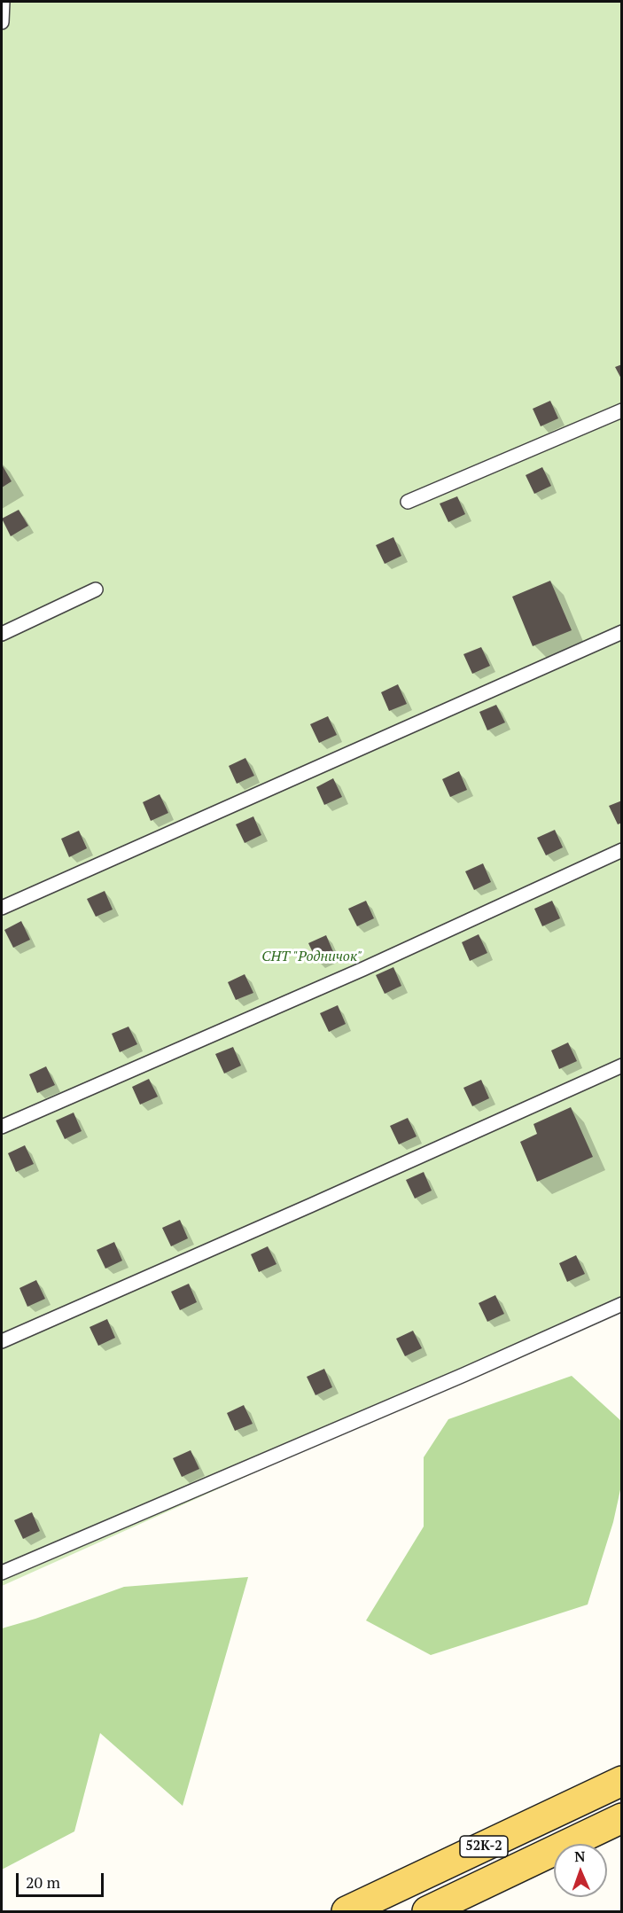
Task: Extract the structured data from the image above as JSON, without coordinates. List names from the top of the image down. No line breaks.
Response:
{"streets":{"main road":["52К-2"]},"parks":["СНТ \"Родничок\""],"scale_bar":"20 m","north":"top"}
